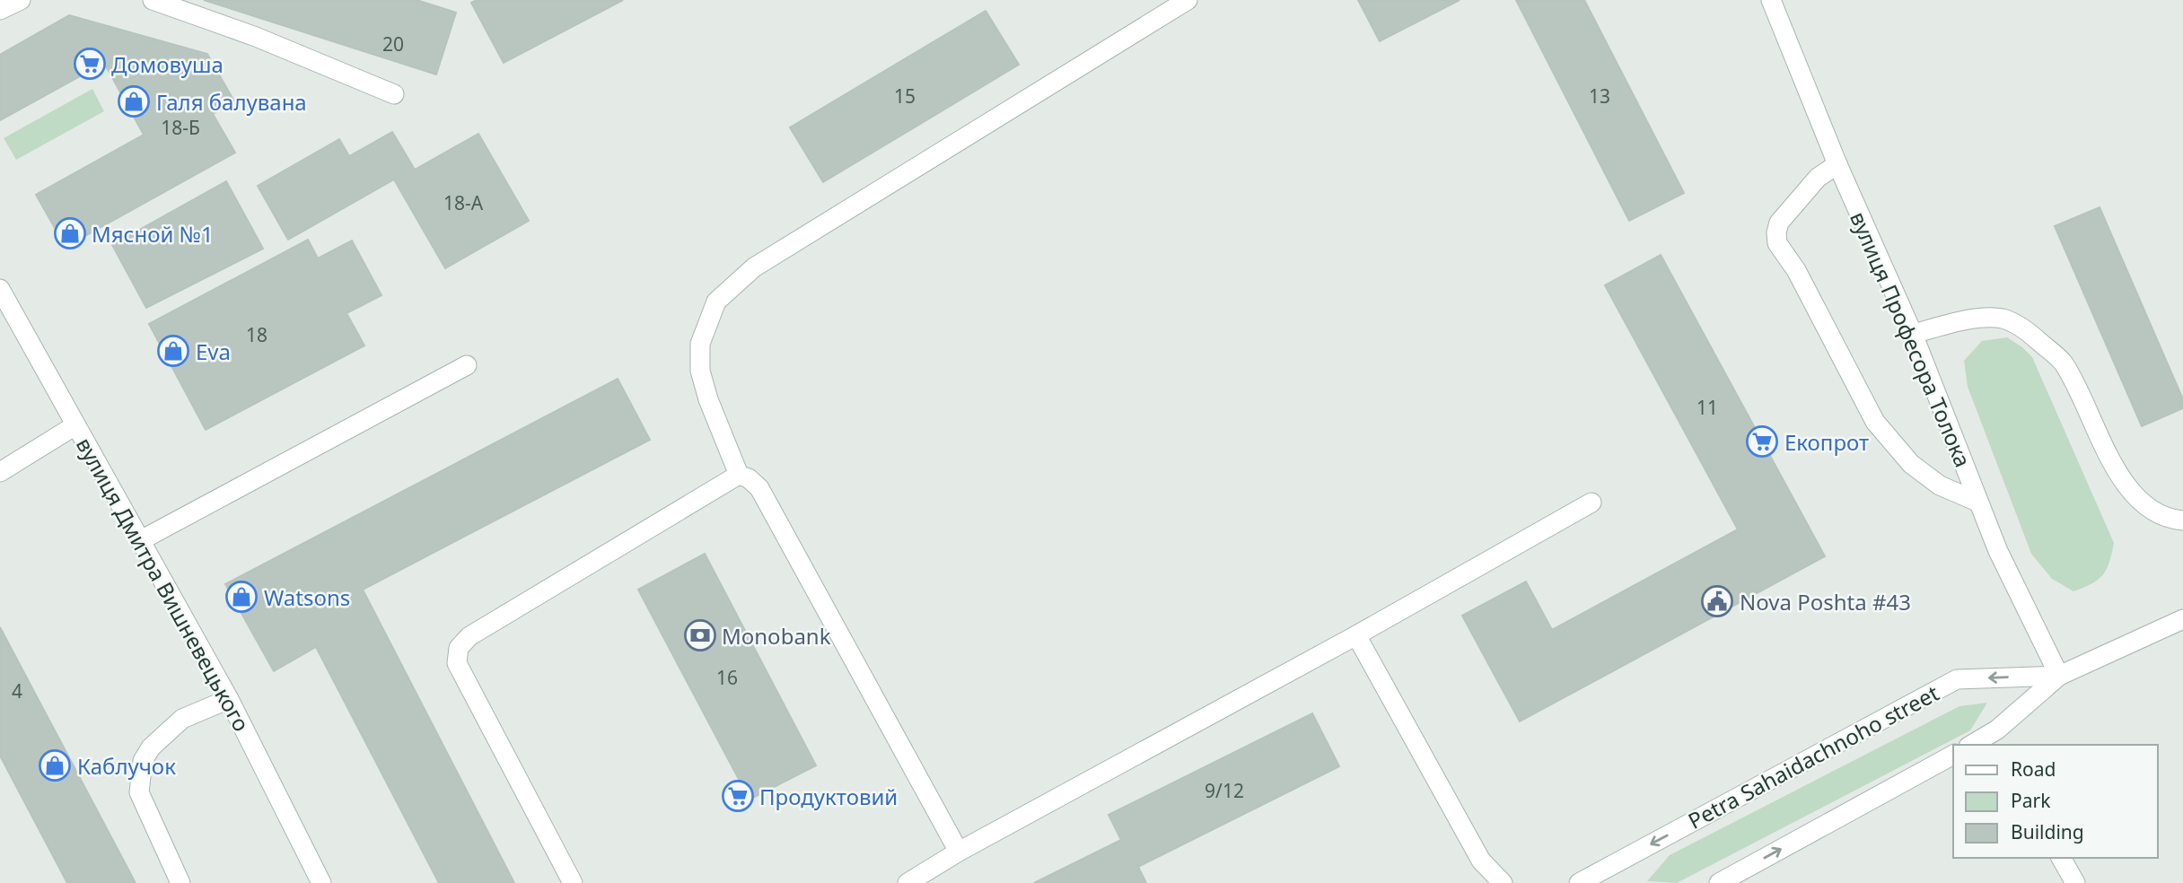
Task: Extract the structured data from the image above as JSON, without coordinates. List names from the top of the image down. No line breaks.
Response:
{"streets":{"street":["вулиця Професора Толока","вулиця Дмитра Вишневецького","Petra Sahaidachnoho street"]},"crossings":[["вулиця Професора Толока","Petra Sahaidachnoho street"]],"places":{"supermarket":["Домовуша","Екопрот","Продуктовий"],"shop":["Галя балувана","Мясной №1","Eva","Watsons","Каблучок"],"public building":["Nova Poshta #43"],"bank":["Monobank"]},"house_numbers":["20","15","13","18-Б","18-А","18","11","16","4","9/12"],"legend":["Road","Park","Building"]}
